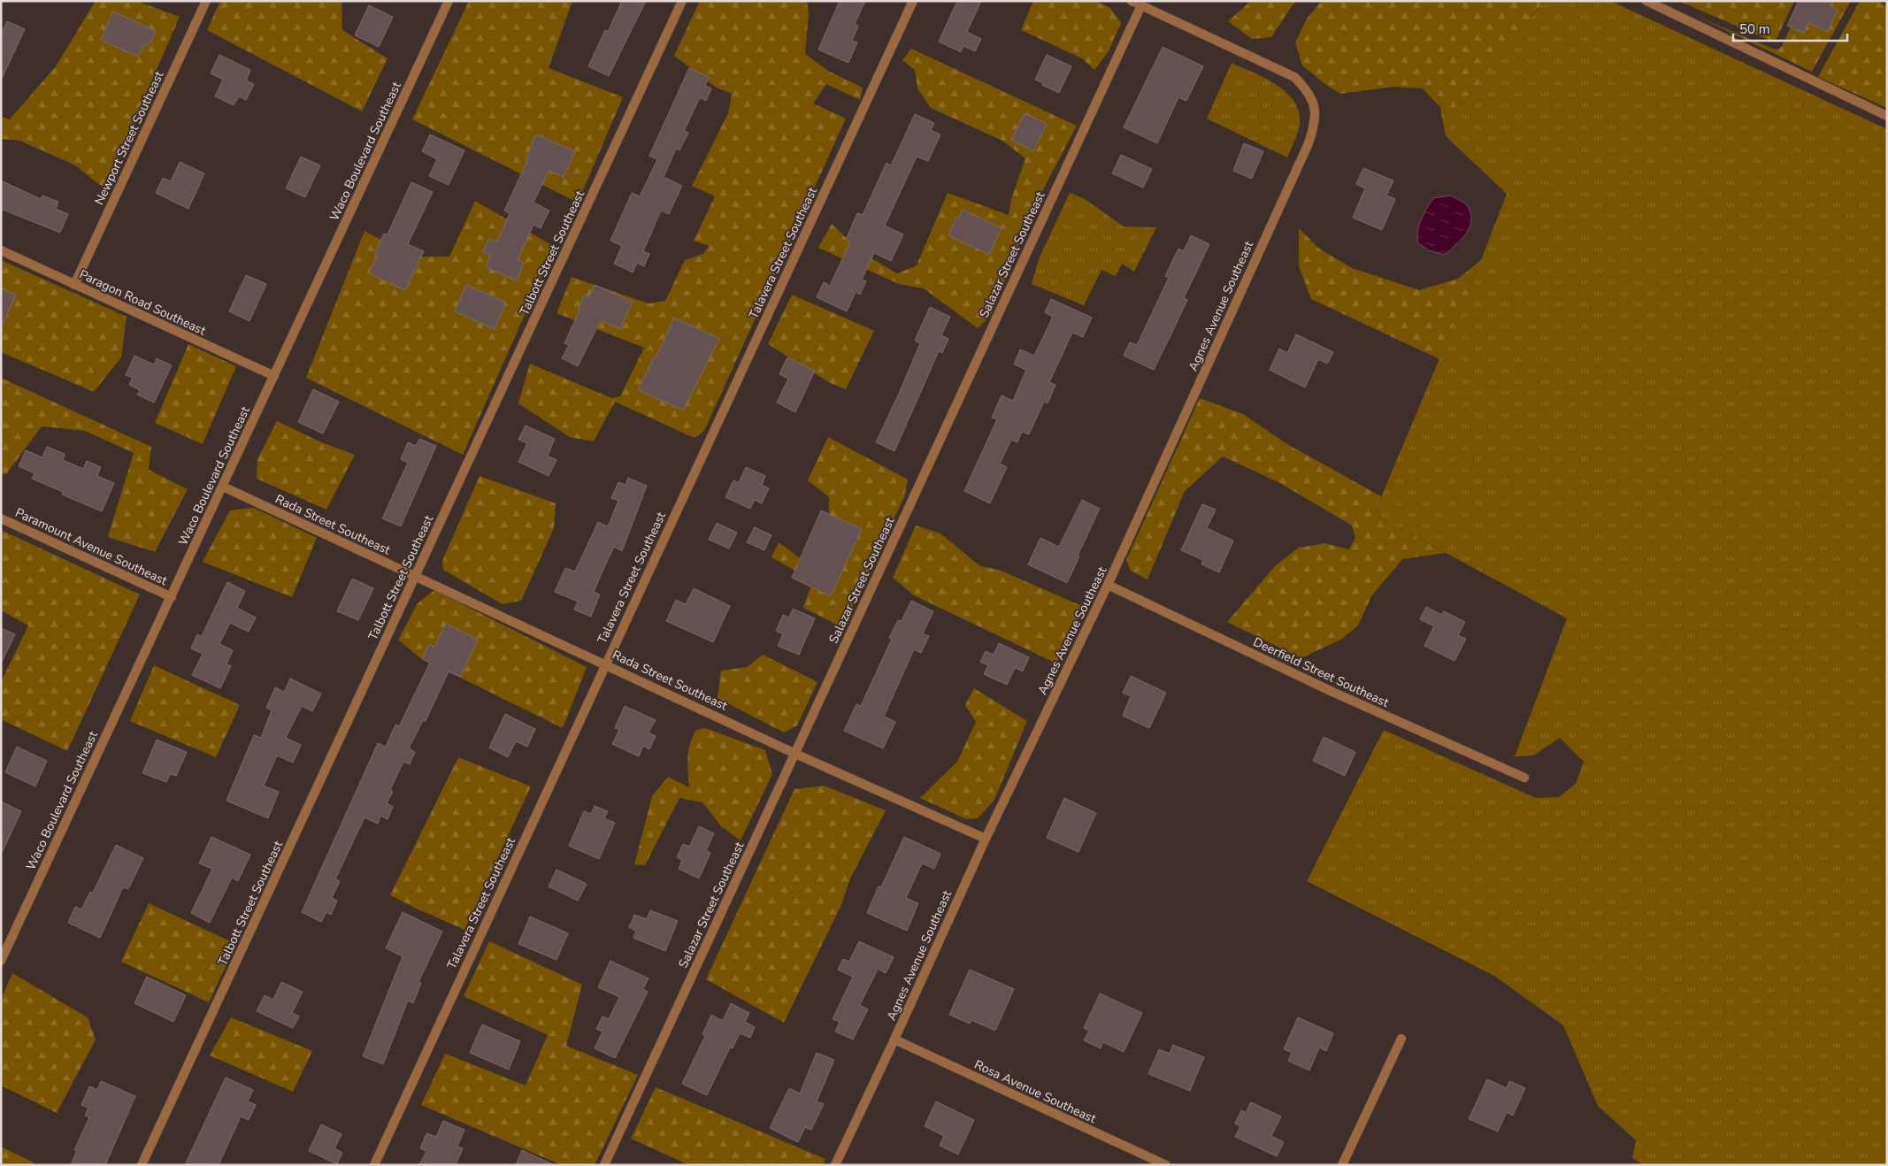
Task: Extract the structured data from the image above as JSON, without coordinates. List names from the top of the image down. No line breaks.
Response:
{"streets":{"street":["Newport Street Southeast","Waco Boulevard Southeast","Talbott Street Southeast","Talavera Street Southeast","Salazar Street Southeast","Paragon Road Southeast","Agnes Avenue Southeast","Rada Street Southeast","Paramount Avenue Southeast","Deerfield Street Southeast","Rosa Avenue Southeast"]},"crossings":[["Newport Street Southeast","Paragon Road Southeast"],["Waco Boulevard Southeast","Paragon Road Southeast"],["Waco Boulevard Southeast","Rada Street Southeast"],["Waco Boulevard Southeast","Paramount Avenue Southeast"],["Talbott Street Southeast","Rada Street Southeast"],["Talavera Street Southeast","Rada Street Southeast"],["Salazar Street Southeast","Agnes Avenue Southeast"],["Salazar Street Southeast","Rada Street Southeast"],["Agnes Avenue Southeast","Rada Street Southeast"],["Agnes Avenue Southeast","Deerfield Street Southeast"],["Agnes Avenue Southeast","Rosa Avenue Southeast"]],"scale_bar":"50 m"}
